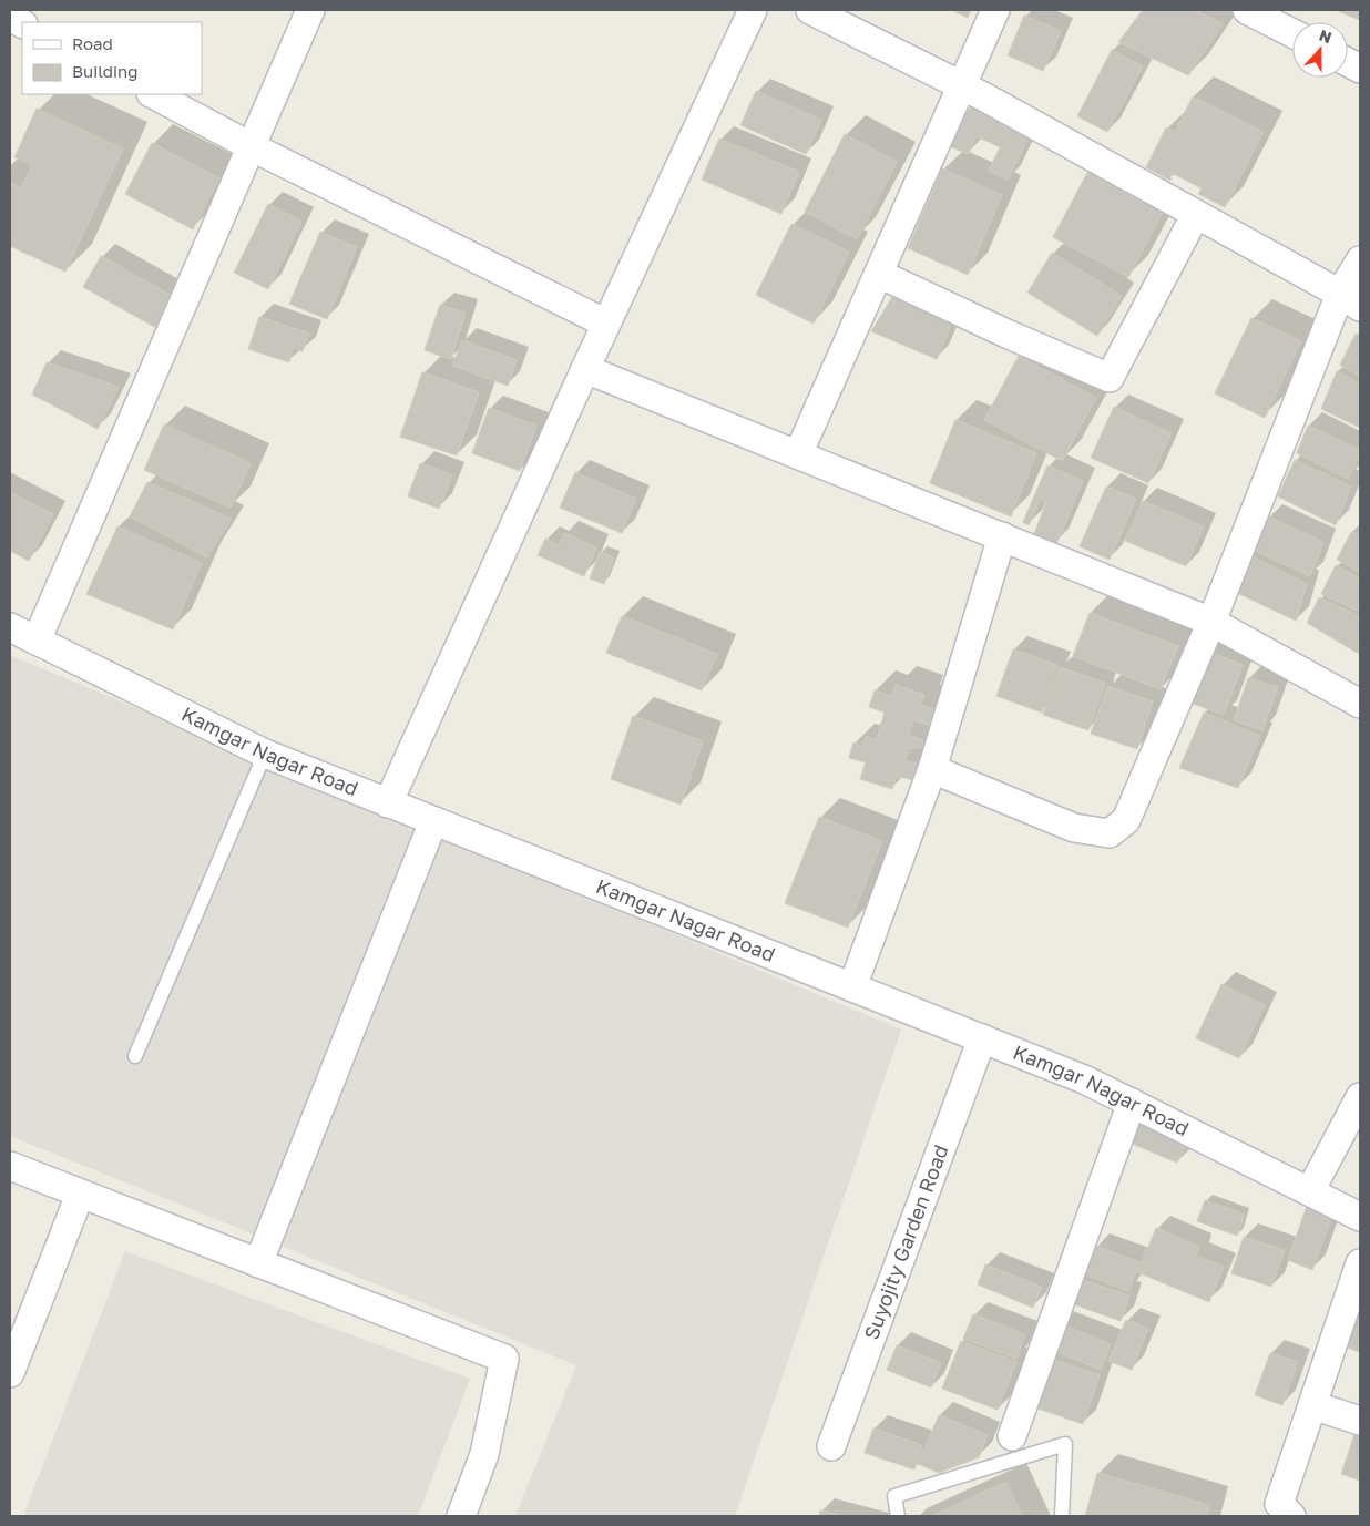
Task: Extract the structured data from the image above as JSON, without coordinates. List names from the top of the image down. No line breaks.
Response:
{"streets":{"street":["Kamgar Nagar Road","Suyojity Garden Road"]},"crossings":[["Kamgar Nagar Road","Suyojity Garden Road"]],"legend":["Road","Building"],"north":"top"}
